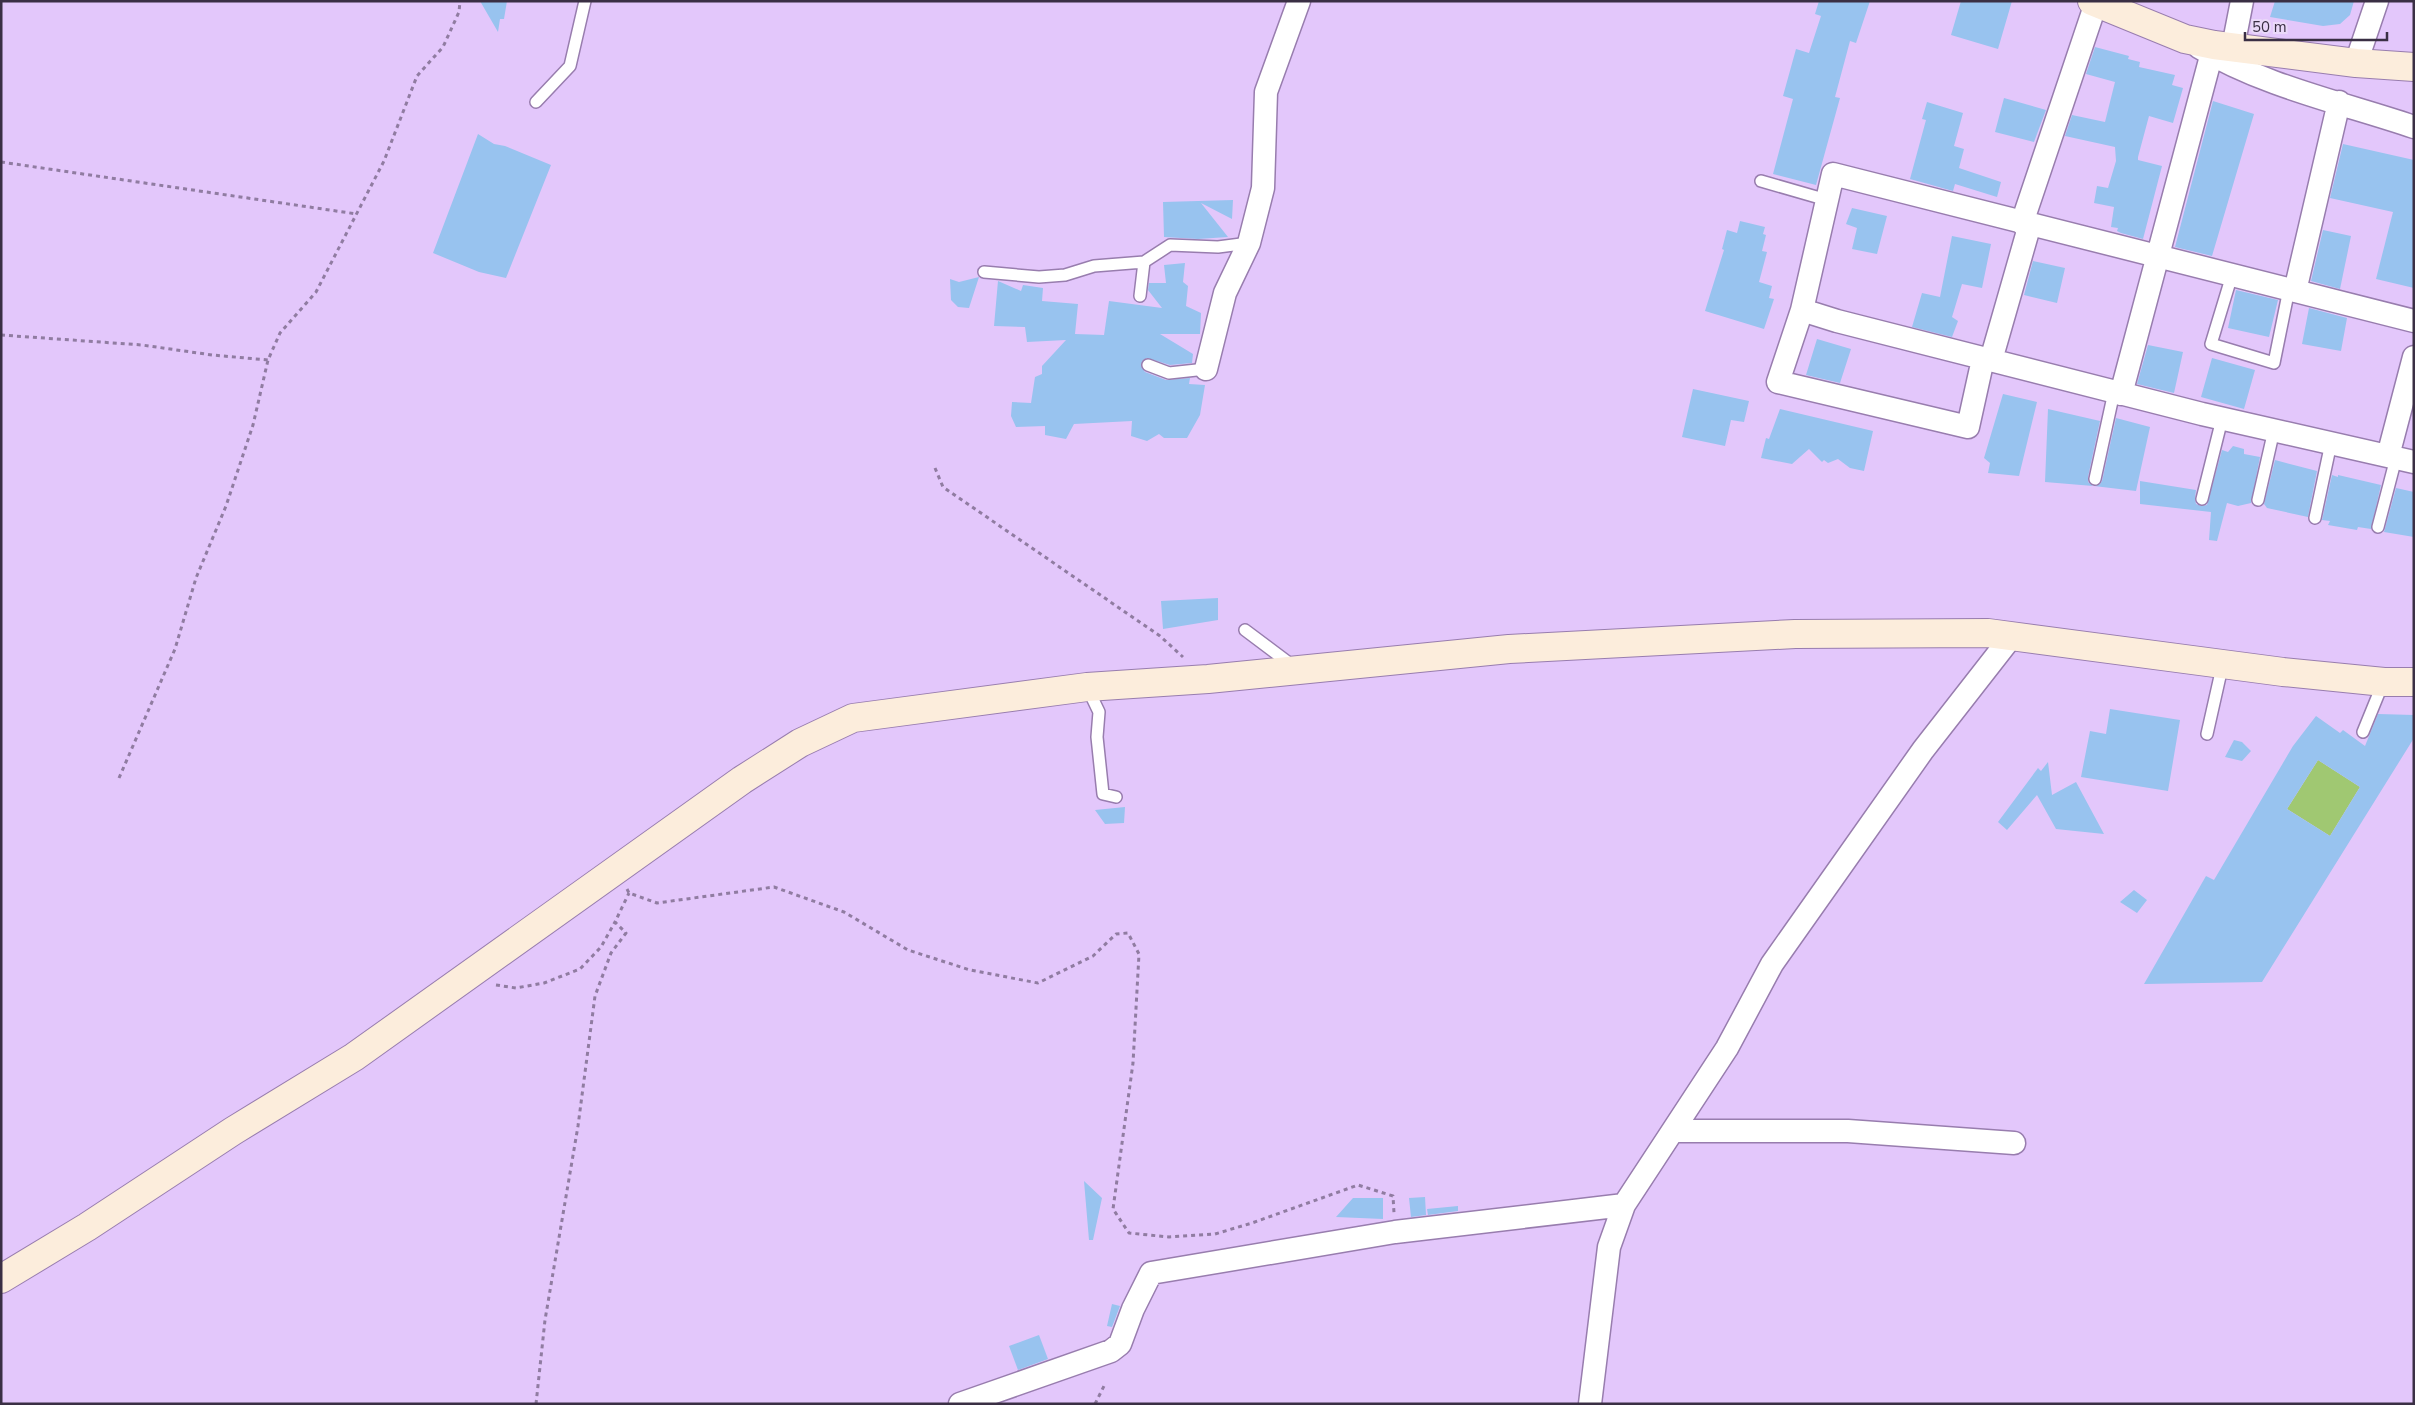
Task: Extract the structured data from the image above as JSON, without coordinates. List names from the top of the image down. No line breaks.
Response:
{"scale_bar":"50 m"}
